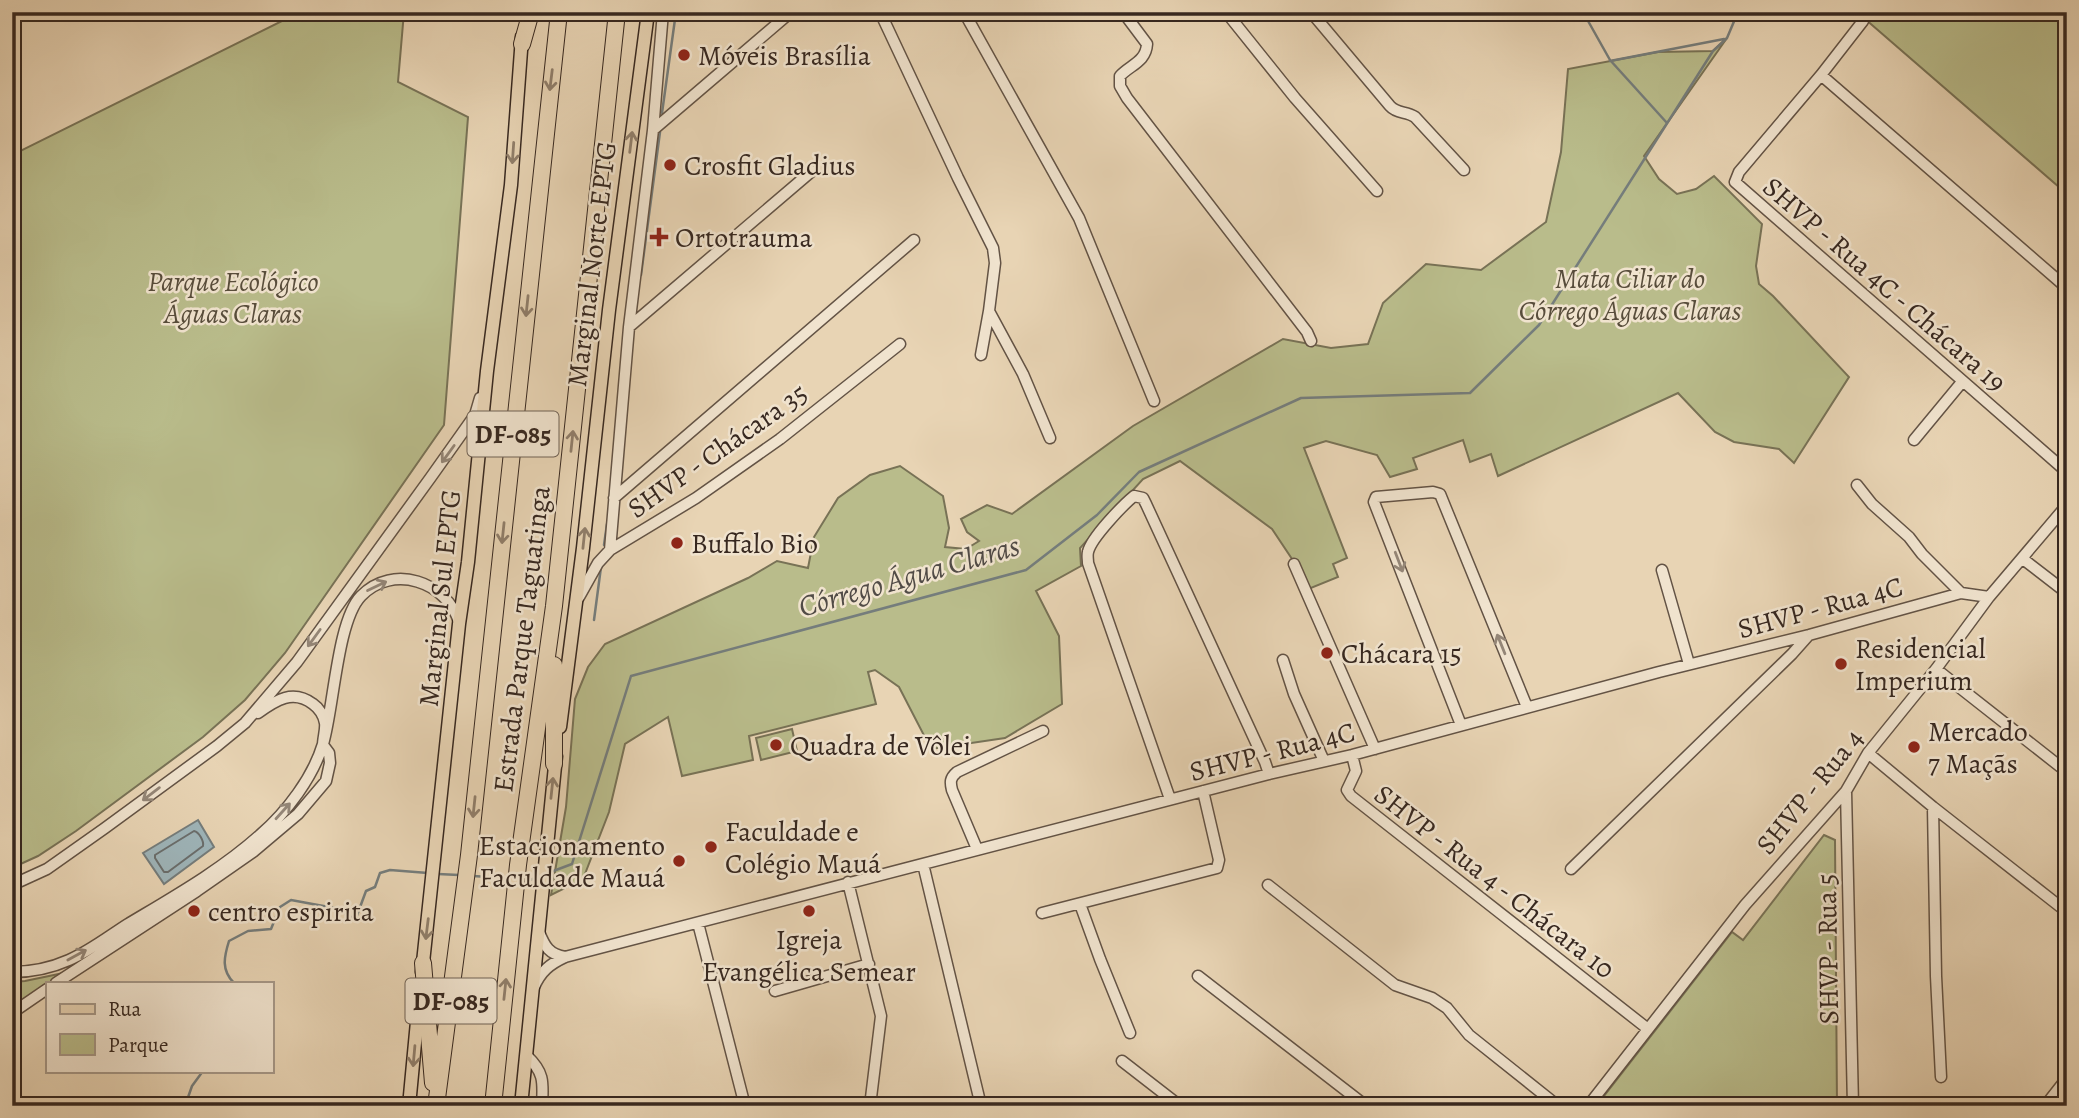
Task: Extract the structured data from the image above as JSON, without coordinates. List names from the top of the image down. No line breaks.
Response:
{"streets":{"highway":["DF-085","Estrada Parque Taguatinga"],"main road":["Marginal Norte EPTG","Marginal Sul EPTG"],"street":["SHVP - Rua 4C - Chácara 19","SHVP - Chácara 35","SHVP - Rua 4C","SHVP - Rua 4","SHVP - Rua 4 - Chácara 10","SHVP - Rua 5"]},"crossings":[["Marginal Norte EPTG","SHVP - Chácara 35"],["Marginal Norte EPTG","SHVP - Rua 4C"],["SHVP - Rua 4C","SHVP - Rua 4"],["SHVP - Rua 4C","SHVP - Rua 4 - Chácara 10"],["SHVP - Rua 4","SHVP - Rua 4 - Chácara 10"],["SHVP - Rua 4","SHVP - Rua 5"]],"one_way":["Marginal Norte EPTG","Marginal Sul EPTG"],"water":["Córrego Água Claras"],"parks":["Mata Ciliar do Córrego Águas Claras","Parque Ecológico Águas Claras"],"places":{"other":["Móveis Brasília","Crosfit Gladius","Buffalo Bio","Chácara 15","Residencial Imperium","Quadra de Vôlei","Mercado 7 Maçãs","Faculdade e Colégio Mauá","Estacionamento Faculdade Mauá","centro espirita","Igreja Evangélica Semear"],"health":["Ortotrauma"]},"legend":["Rua","Parque"]}
